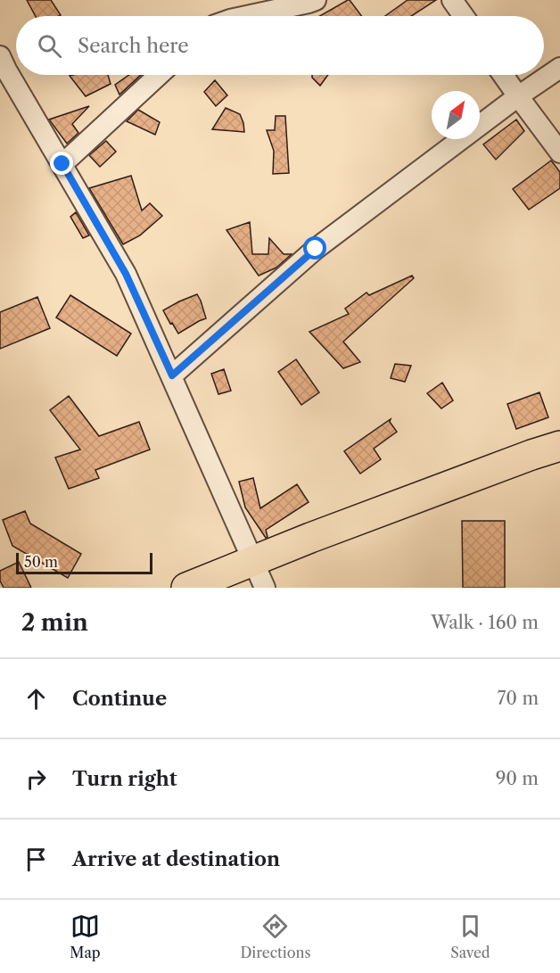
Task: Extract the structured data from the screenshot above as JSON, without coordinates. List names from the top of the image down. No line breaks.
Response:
{"scale_bar":"50 m","north":"top right","page":{"search":"Search here","scale":"50 m","heading":["2 min","Walk · 160 m"],"list":[["Continue","70 m"],["Turn right","90 m"],"Arrive at destination"],"nav":["Map","Directions","Saved"]}}
